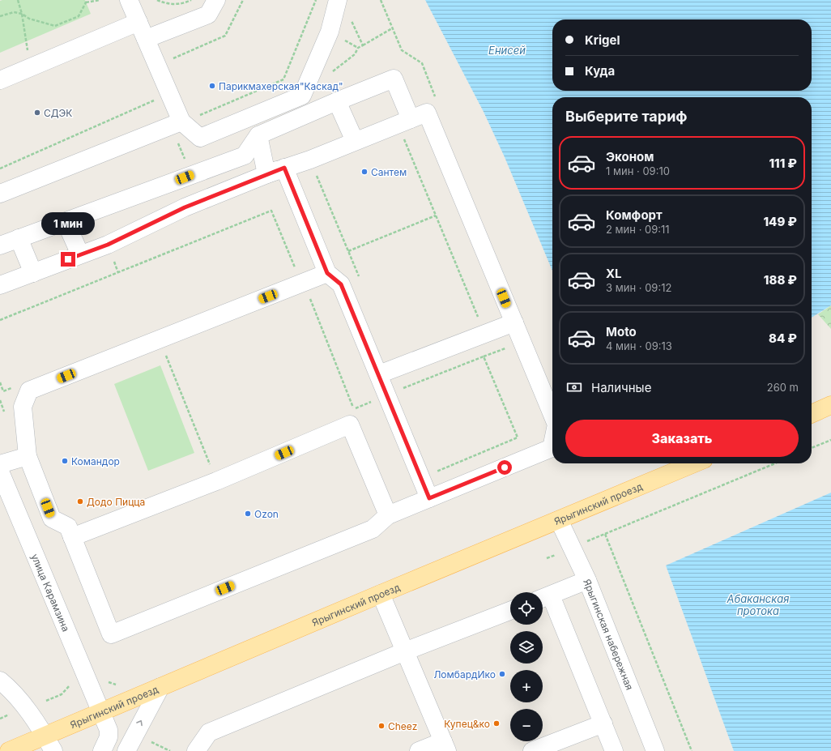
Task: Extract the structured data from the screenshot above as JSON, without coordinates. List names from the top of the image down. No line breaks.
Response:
{"streets":{"main road":["Ярыгинский проезд"],"street":["улица Карамзина","Ярыгинская набережная"]},"crossings":[["Ярыгинский проезд","улица Карамзина"],["Ярыгинский проезд","Ярыгинская набережная"]],"water":["Енисей","Абаканская протока"],"places":["Парикмахерская\"Каскад\"","СДЭК","Сантем","Командор","Додо Пицца","Ozon","ЛомбардИко","Купец&ко","Cheez"],"page":{"banner":["Krigel","Куда"],"heading":"Выберите тариф","list":[{"name":"Эконом","note":"1 мин · 09:10","value":"111 ₽"},{"name":"Комфорт","note":"2 мин · 09:11","value":"149 ₽"},{"name":"XL","note":"3 мин · 09:12","value":"188 ₽"},{"name":"Moto","note":"4 мин · 09:13","value":"84 ₽"}],"bubble":"1 мин","pay":["Наличные","260 m"],"buttons":"Заказать","map_buttons":["+","−"]}}
